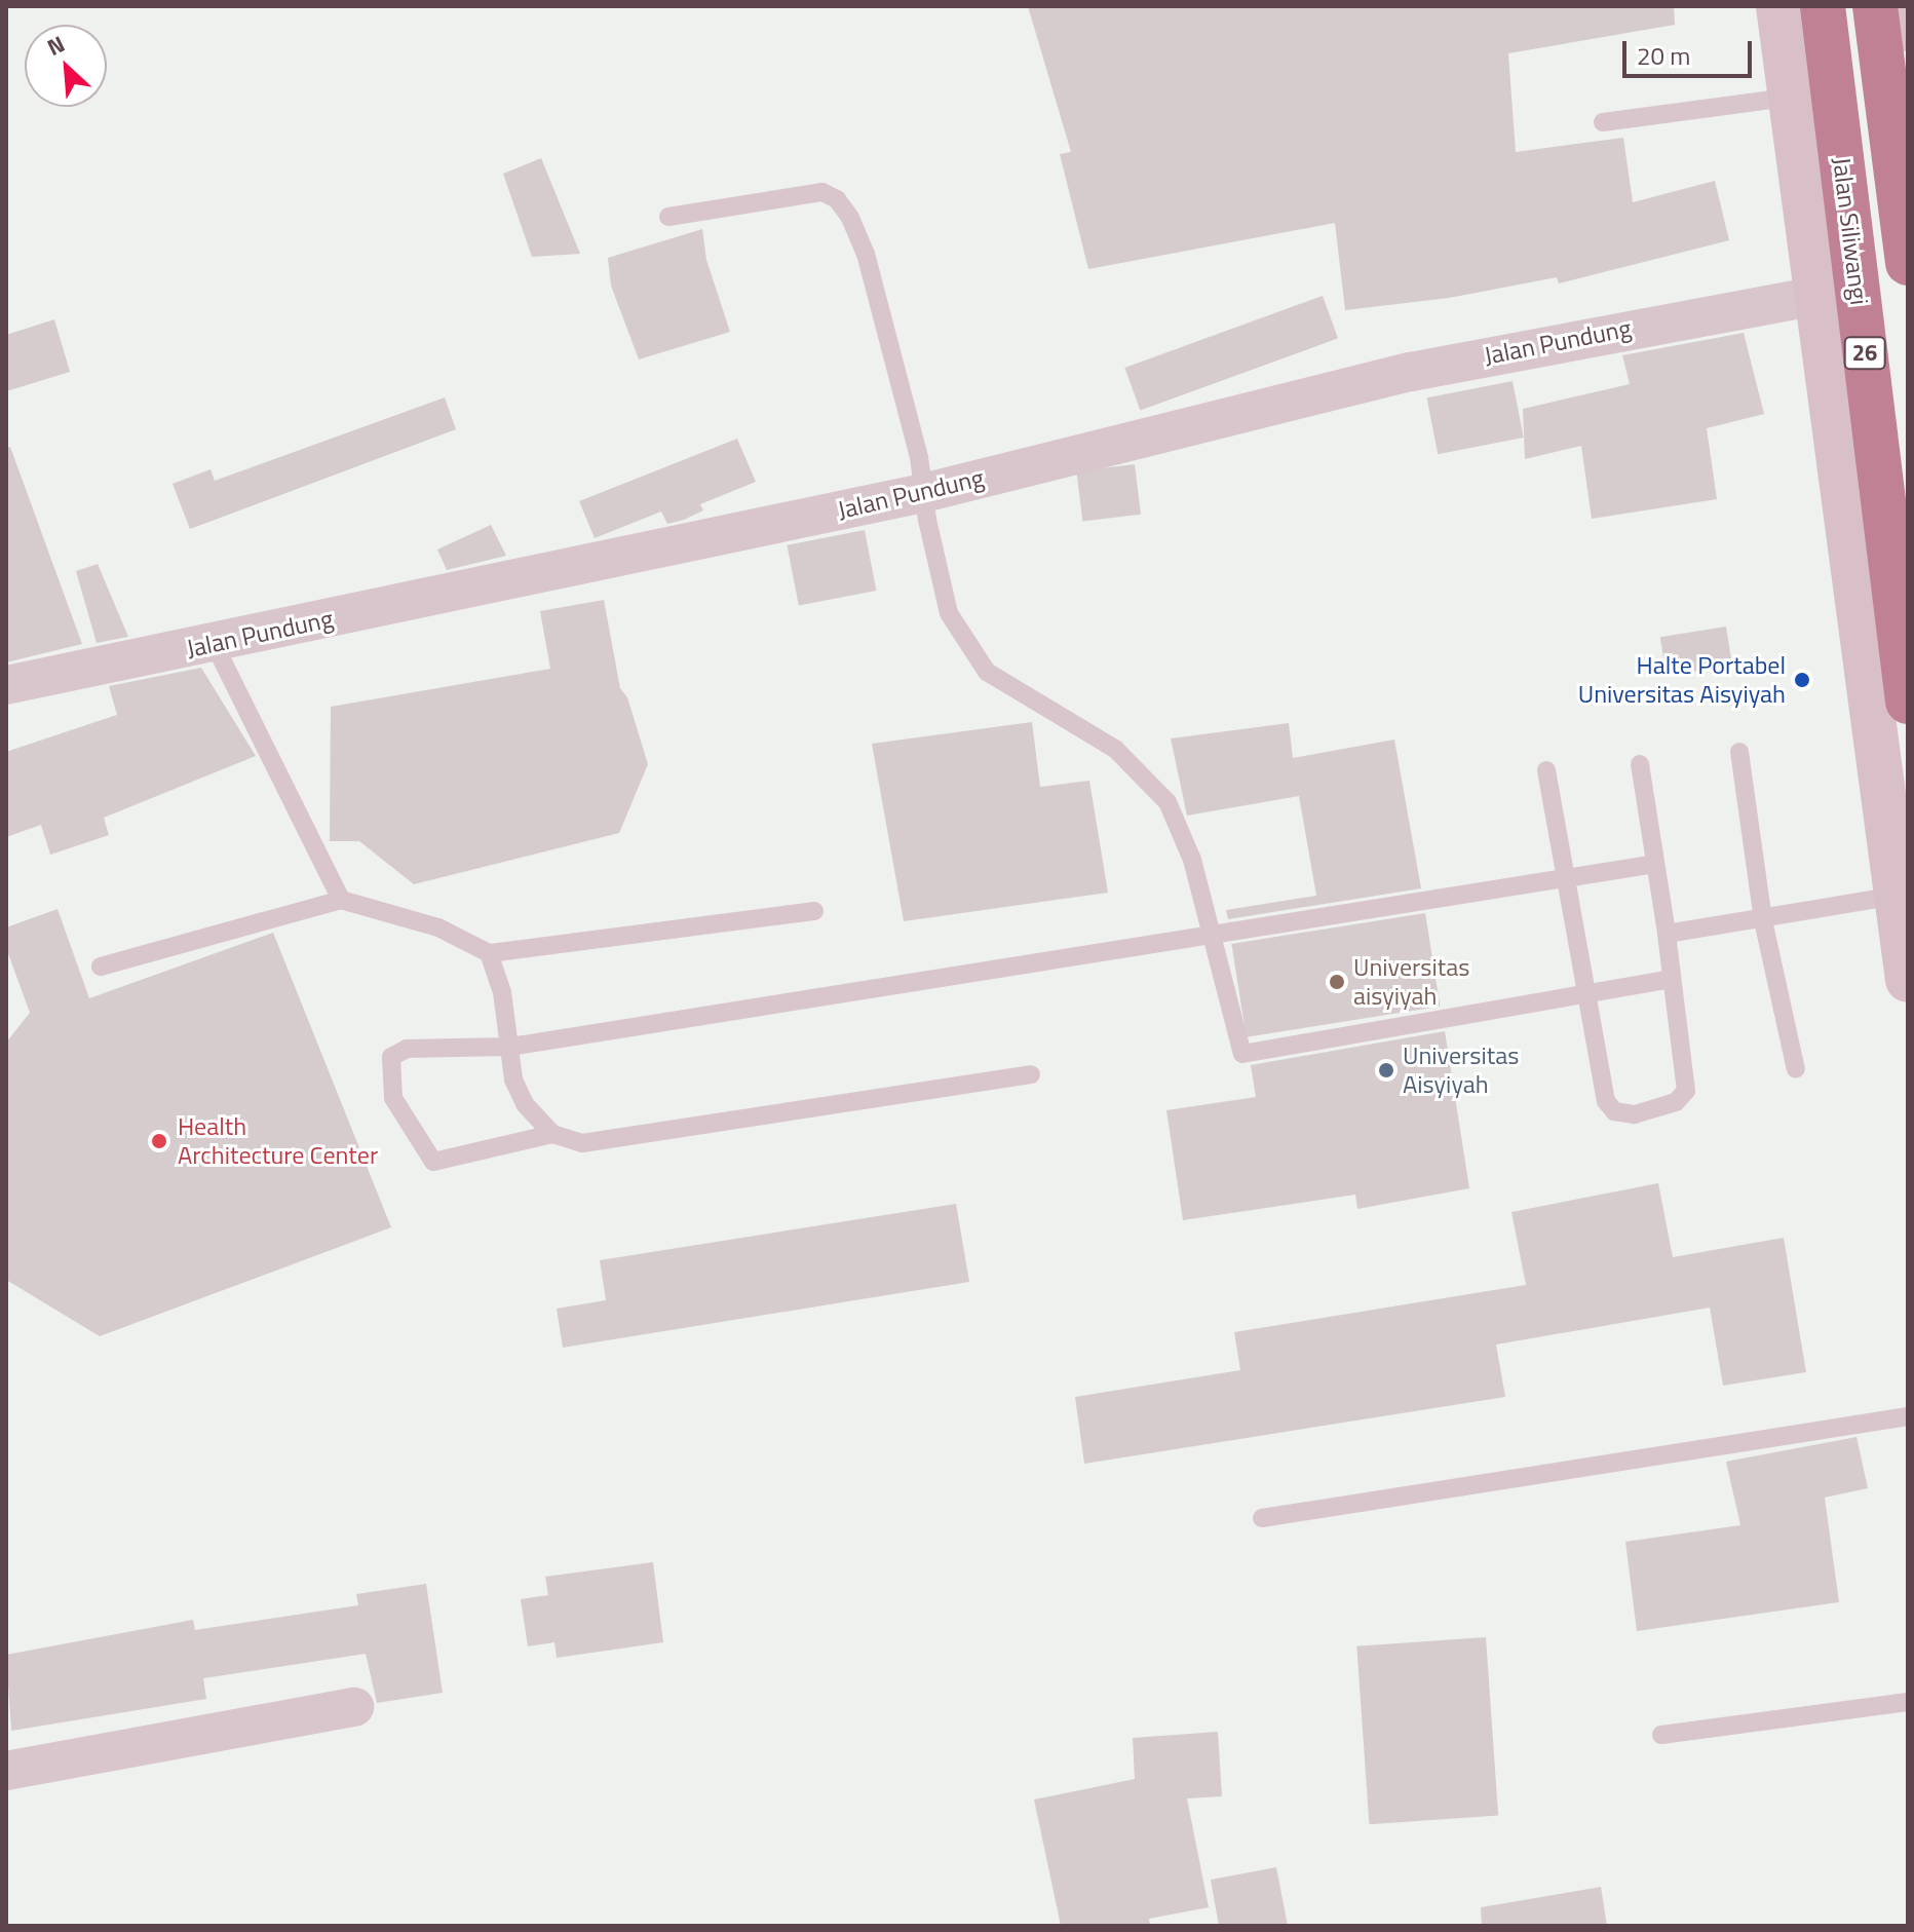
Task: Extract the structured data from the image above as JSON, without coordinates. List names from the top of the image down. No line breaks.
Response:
{"streets":{"highway":["Jalan Siliwangi","26"],"street":["Jalan Pundung"]},"places":["Halte Portabel Universitas Aisyiyah","Universitas aisyiyah","Universitas Aisyiyah","Health Architecture Center"],"scale_bar":"20 m","north":"top left"}
